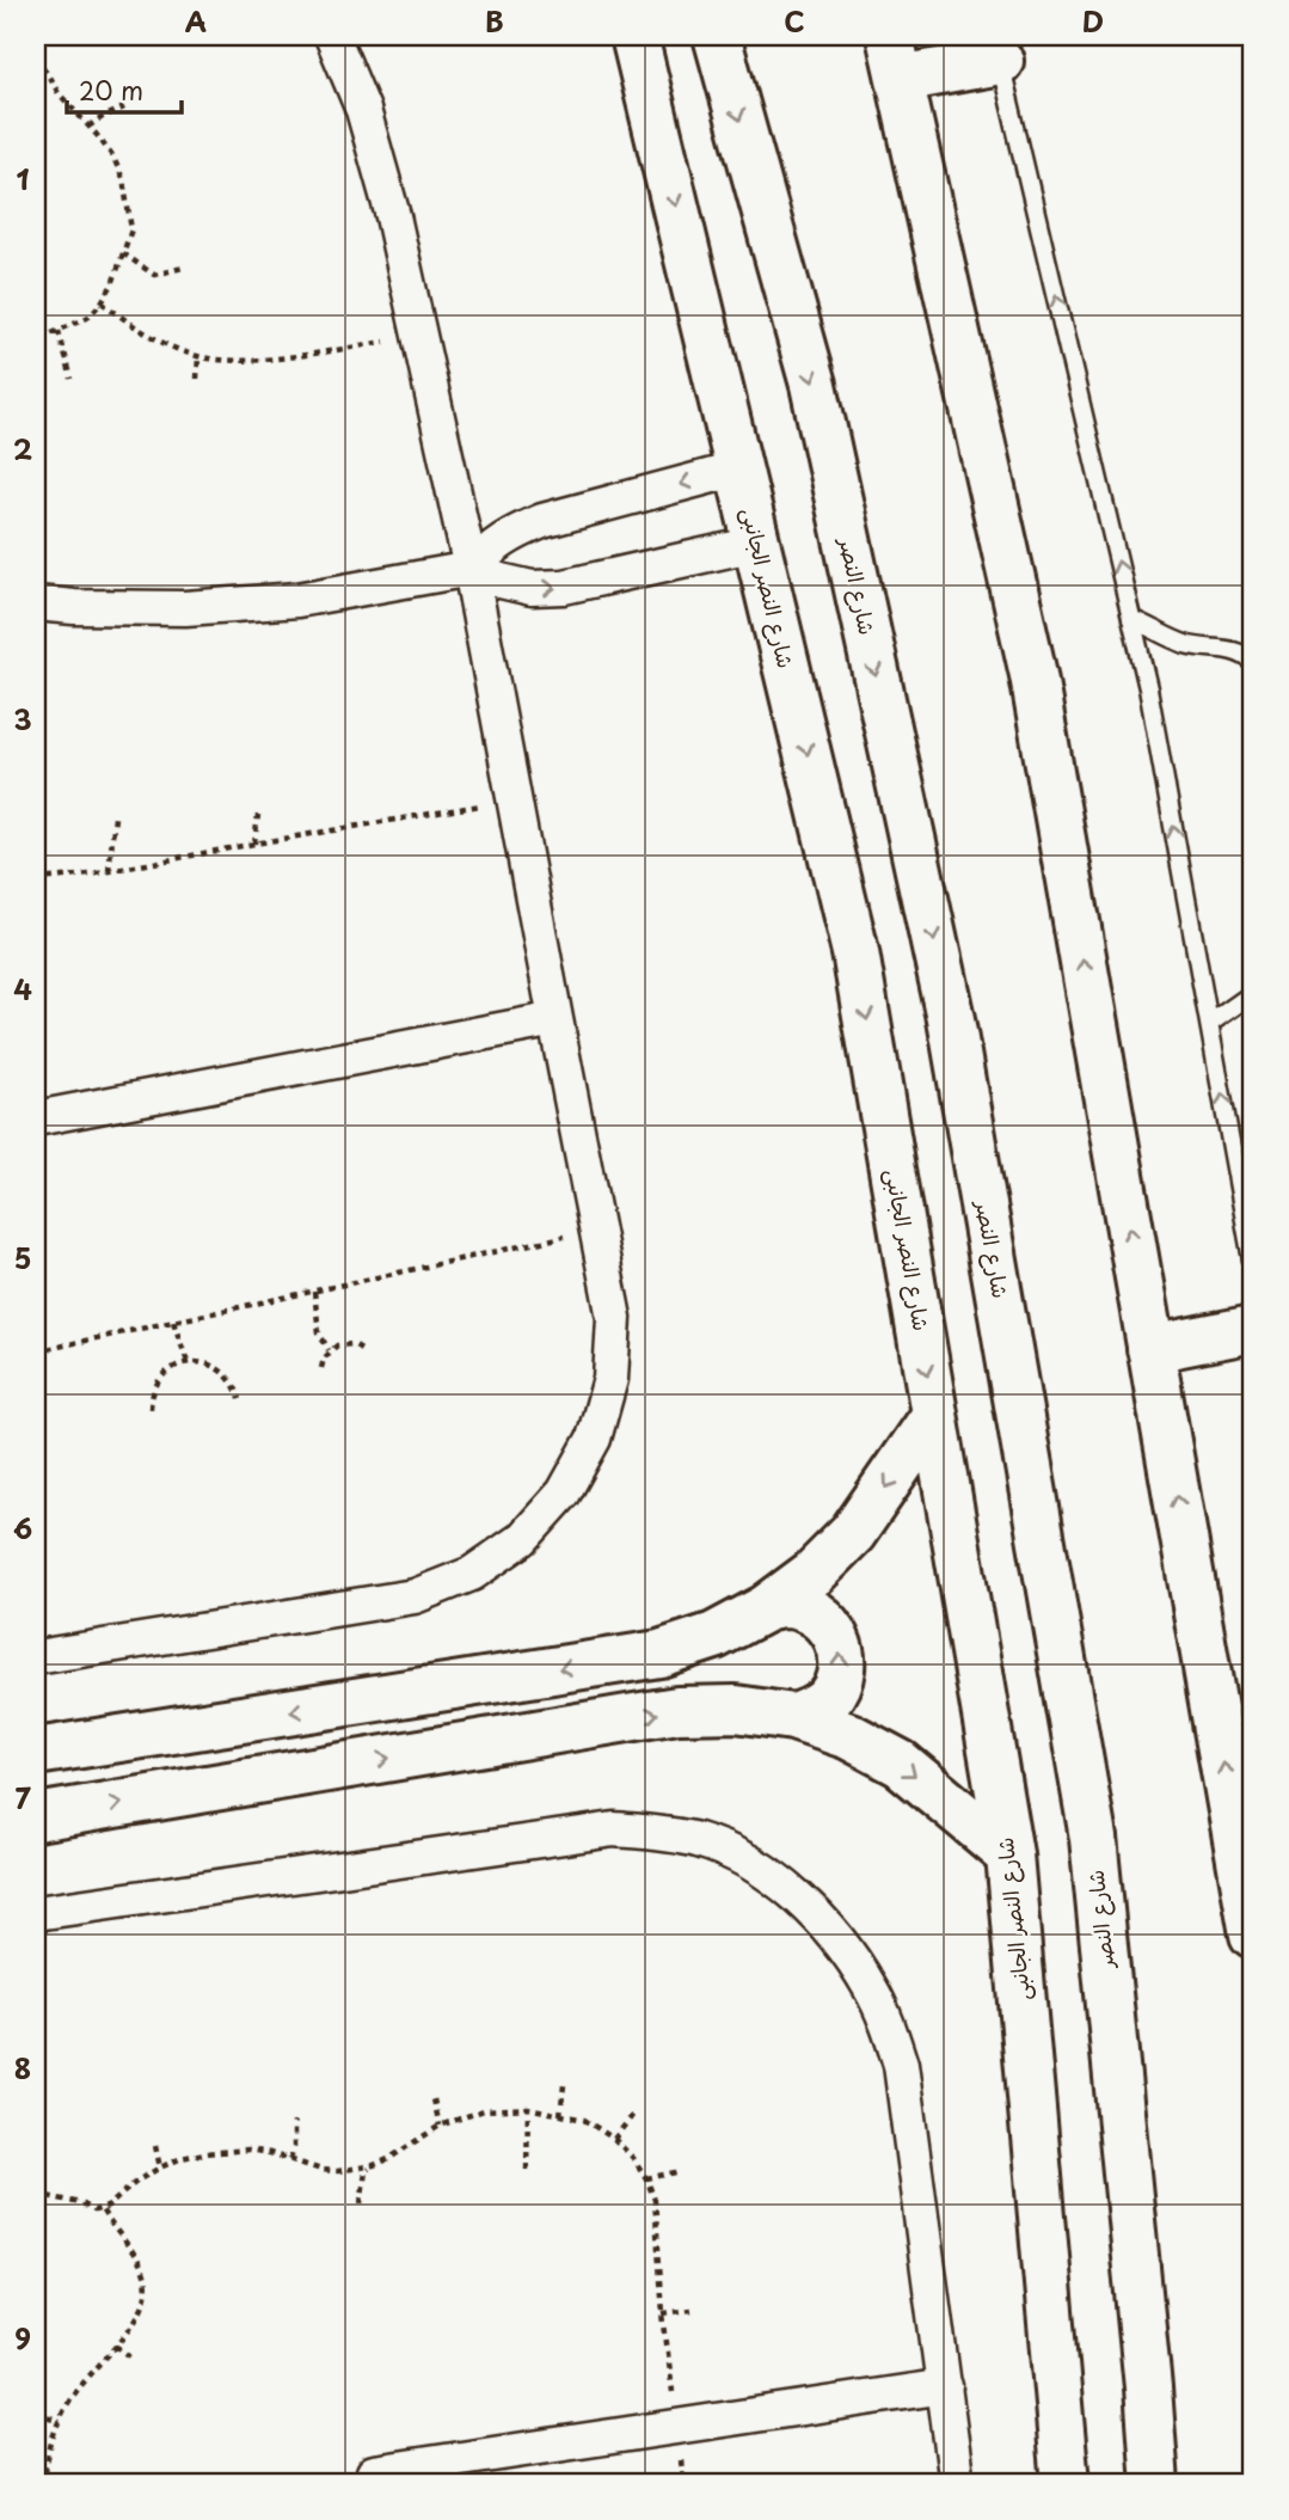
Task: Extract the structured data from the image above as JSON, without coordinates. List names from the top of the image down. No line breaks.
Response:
{"streets":{"street":["شارع النصر","شارع النصر الجانبى"]},"scale_bar":"20 m","grid":{"columns":["A","B","C","D"],"rows":["1","2","3","4","5","6","7","8","9"]}}
